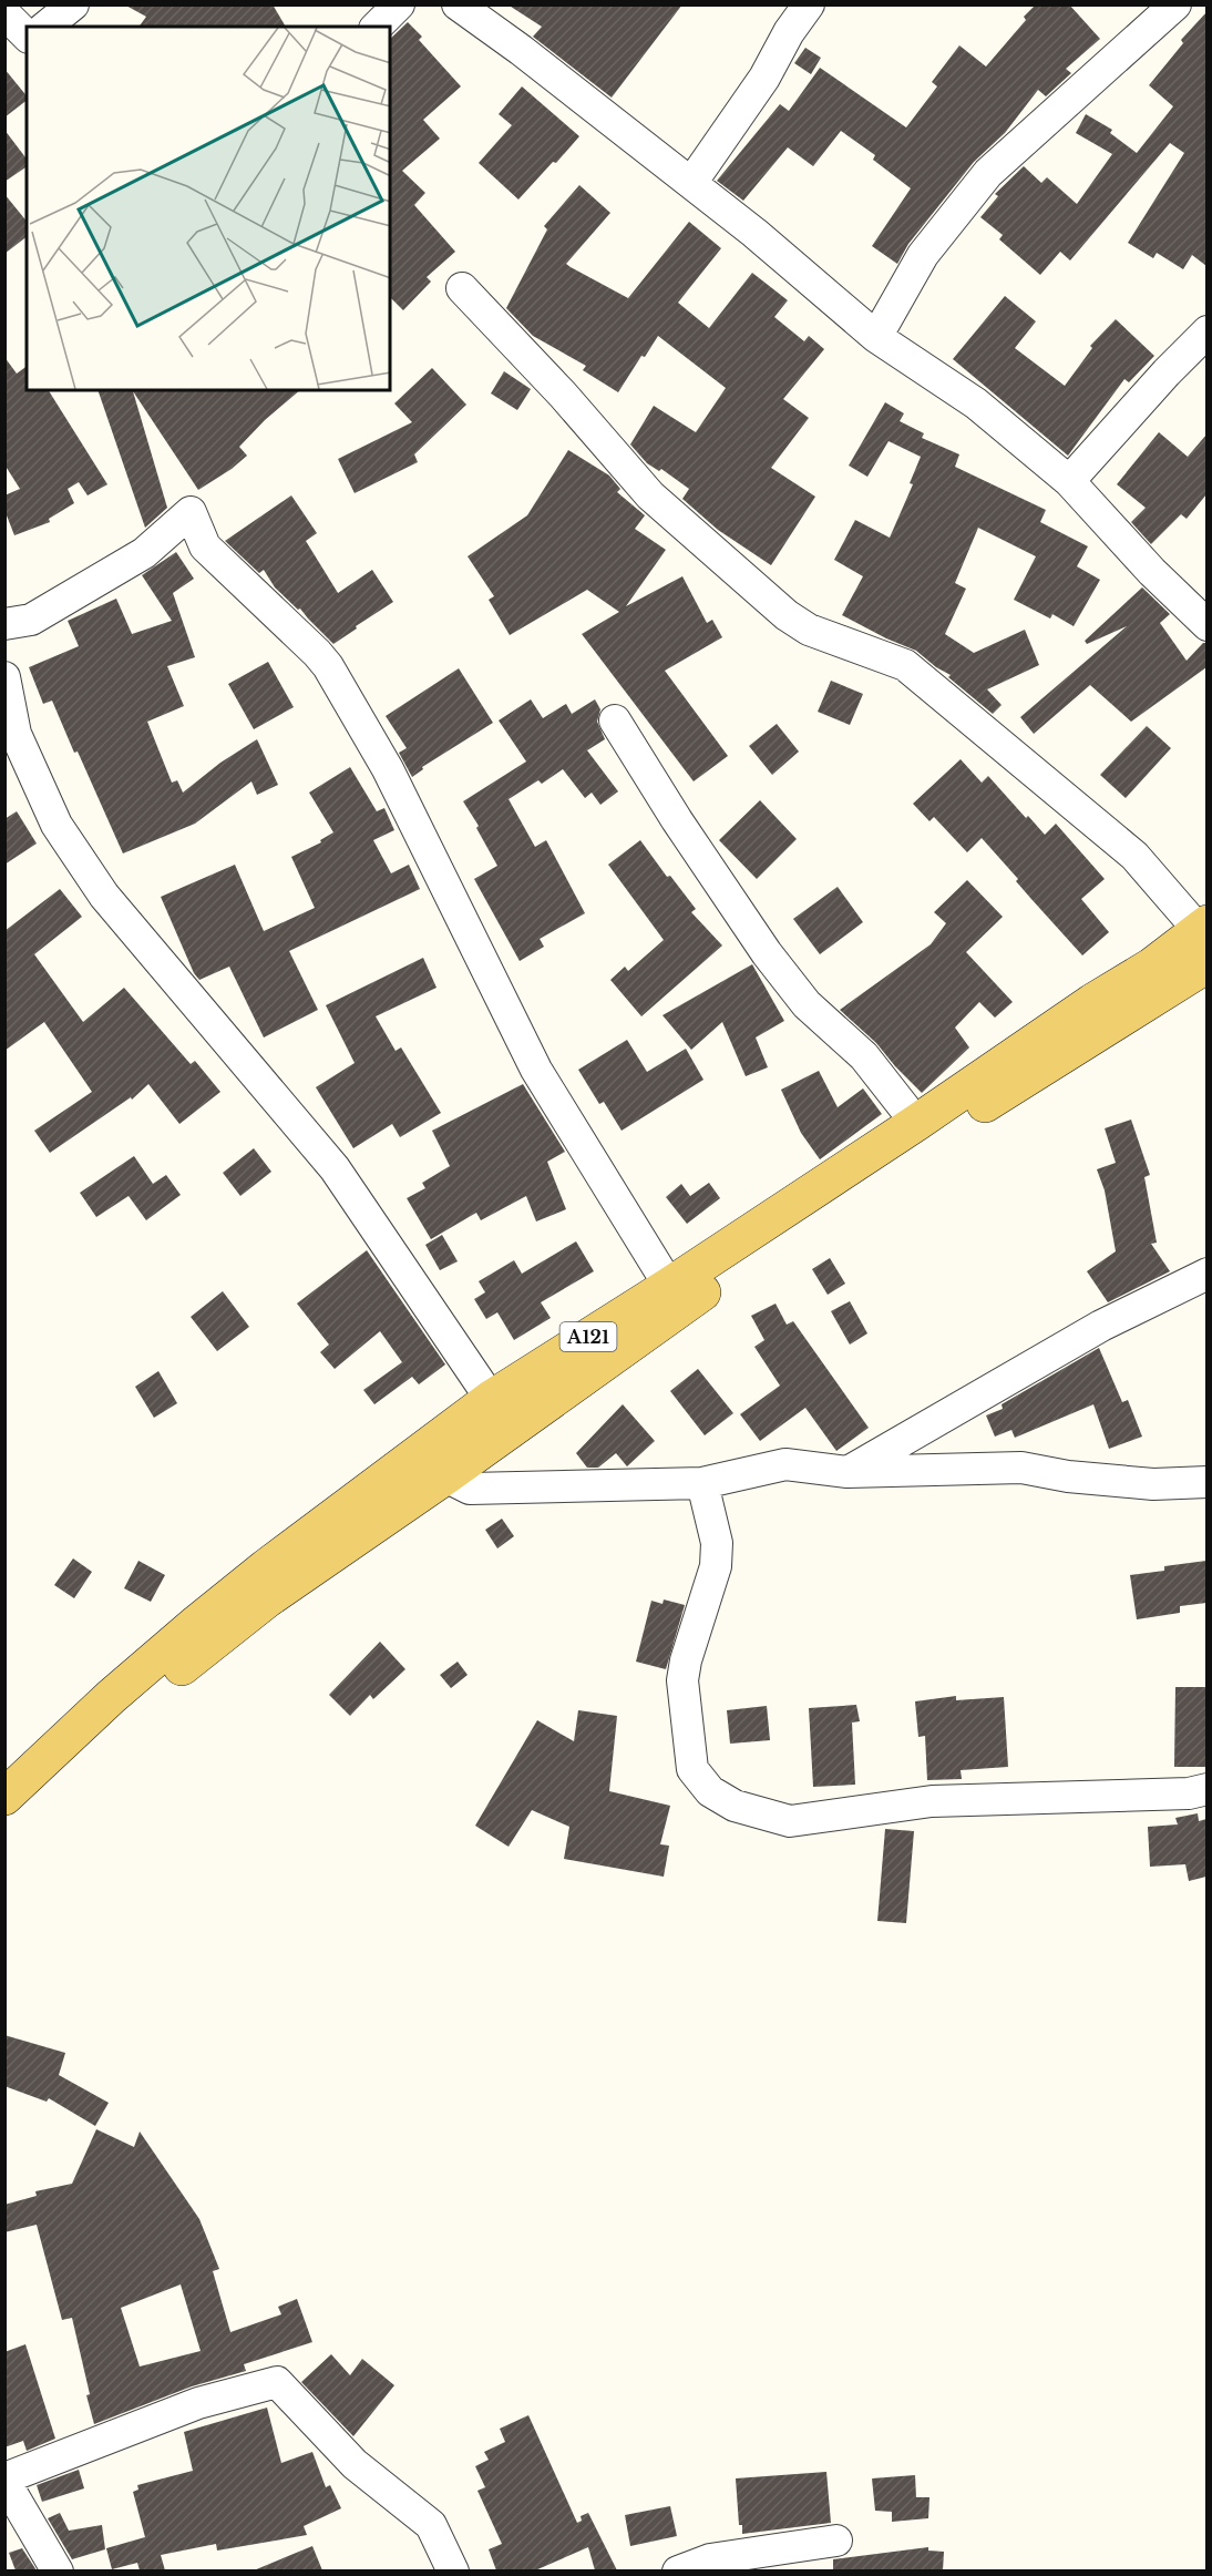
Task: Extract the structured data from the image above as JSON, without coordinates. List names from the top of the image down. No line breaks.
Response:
{"streets":{"main road":["A121"]}}
